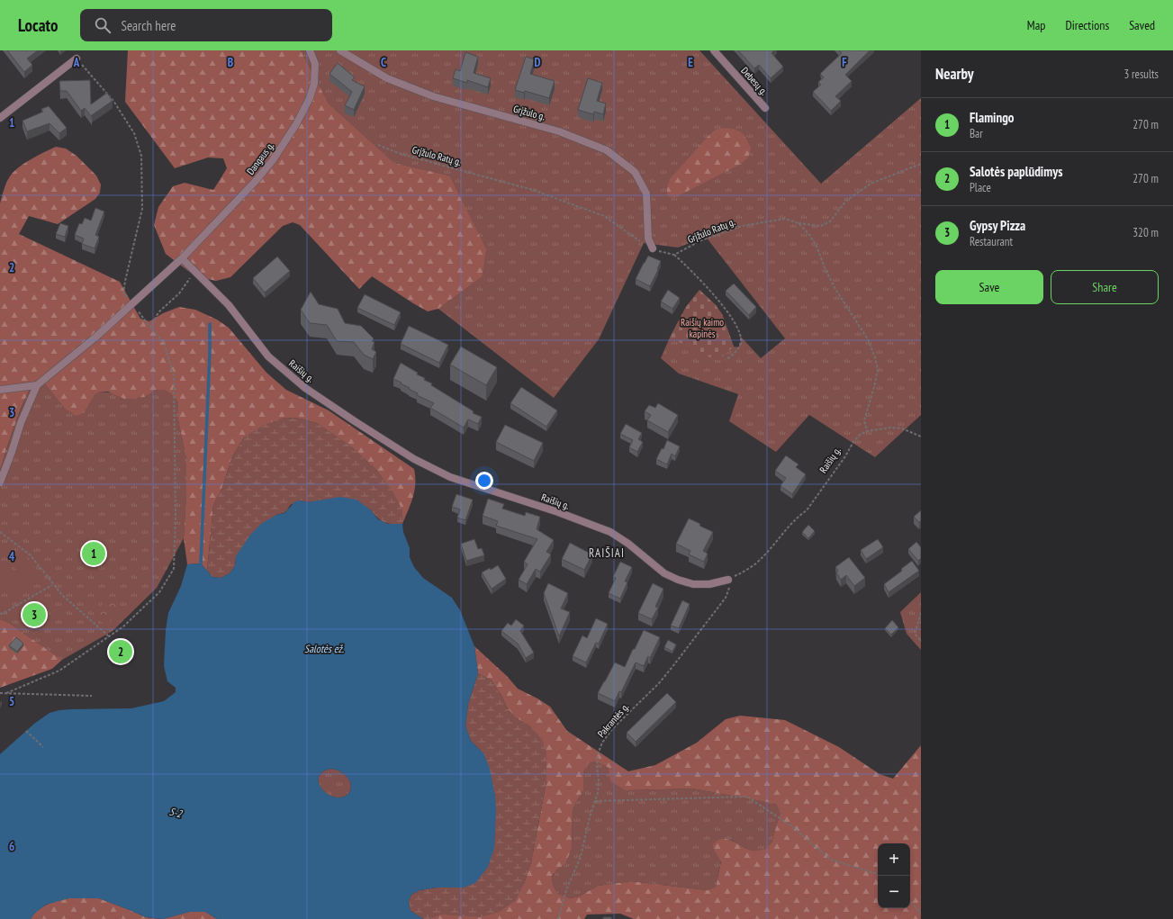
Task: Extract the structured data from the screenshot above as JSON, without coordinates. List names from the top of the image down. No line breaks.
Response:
{"streets":{"street":["Debesų g.","Grįžulo g.","Dangaus g.","Raišių g."],"path":["Grįžulo Ratų g.","Pakrantės g."]},"crossings":[["Grįžulo g.","Grįžulo Ratų g."],["Dangaus g.","Raišių g."],["Raišių g.","Pakrantės g."]],"districts":["RAIŠIAI"],"water":["Salotės ež.","S-2"],"parks":["Raišių kaimo kapinės"],"page":{"header":"Locato","search":"Search here","nav":["Map","Directions","Saved"],"heading":["Nearby","3 results"],"list":[{"mark":"1","name":"Flamingo","note":"Bar","value":"270 m"},{"mark":"2","name":"Salotės paplūdimys","note":"Place","value":"270 m"},{"mark":"3","name":"Gypsy Pizza","note":"Restaurant","value":"320 m"}],"buttons":["Save","Share"],"pins":["1","3","2"],"map_buttons":["+","−"]},"grid":{"columns":["A","B","C","D","E","F"],"rows":["1","2","3","4","5","6"]}}
